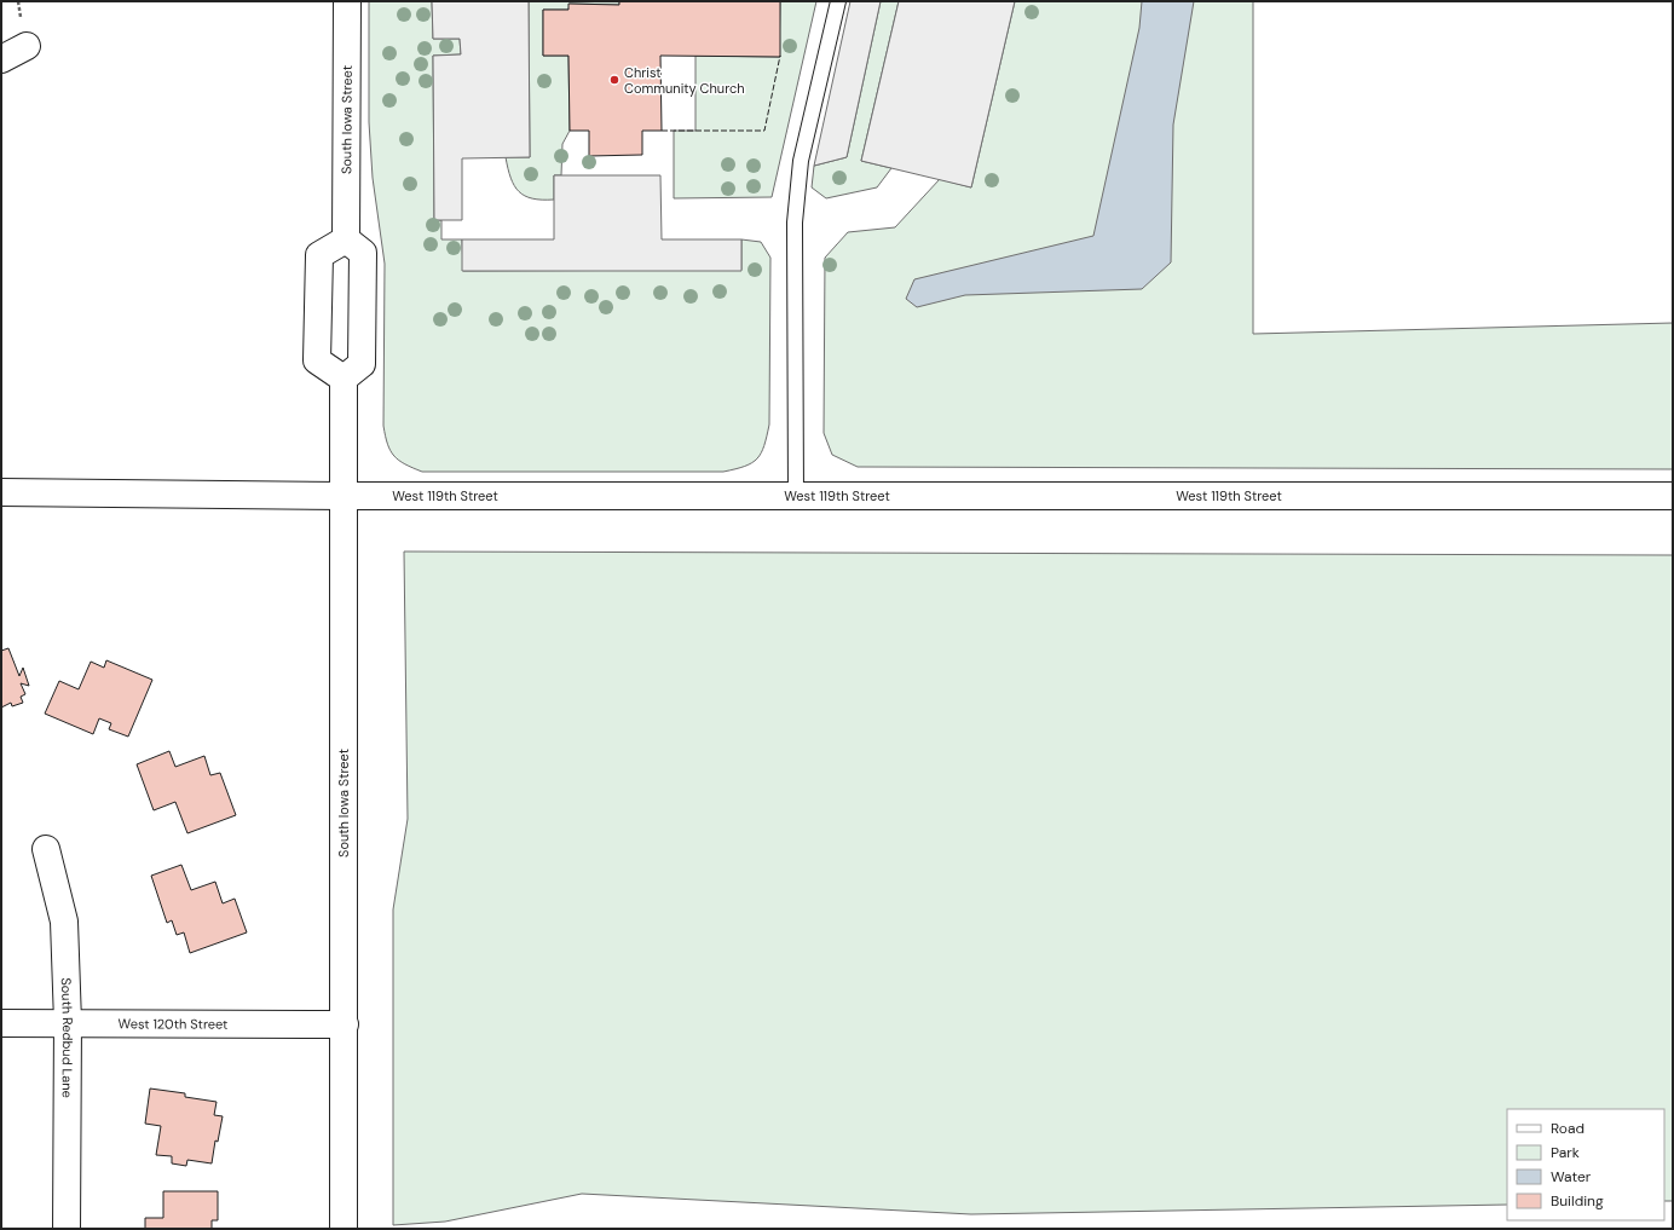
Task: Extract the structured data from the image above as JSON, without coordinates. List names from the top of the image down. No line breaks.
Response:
{"streets":{"street":["South Iowa Street","West 119th Street","West 120th Street","South Redbud Lane"]},"crossings":[["South Iowa Street","West 119th Street"],["South Iowa Street","West 120th Street"],["West 120th Street","South Redbud Lane"]],"places":["Christ Community Church"],"legend":["Road","Park","Water","Building"]}
